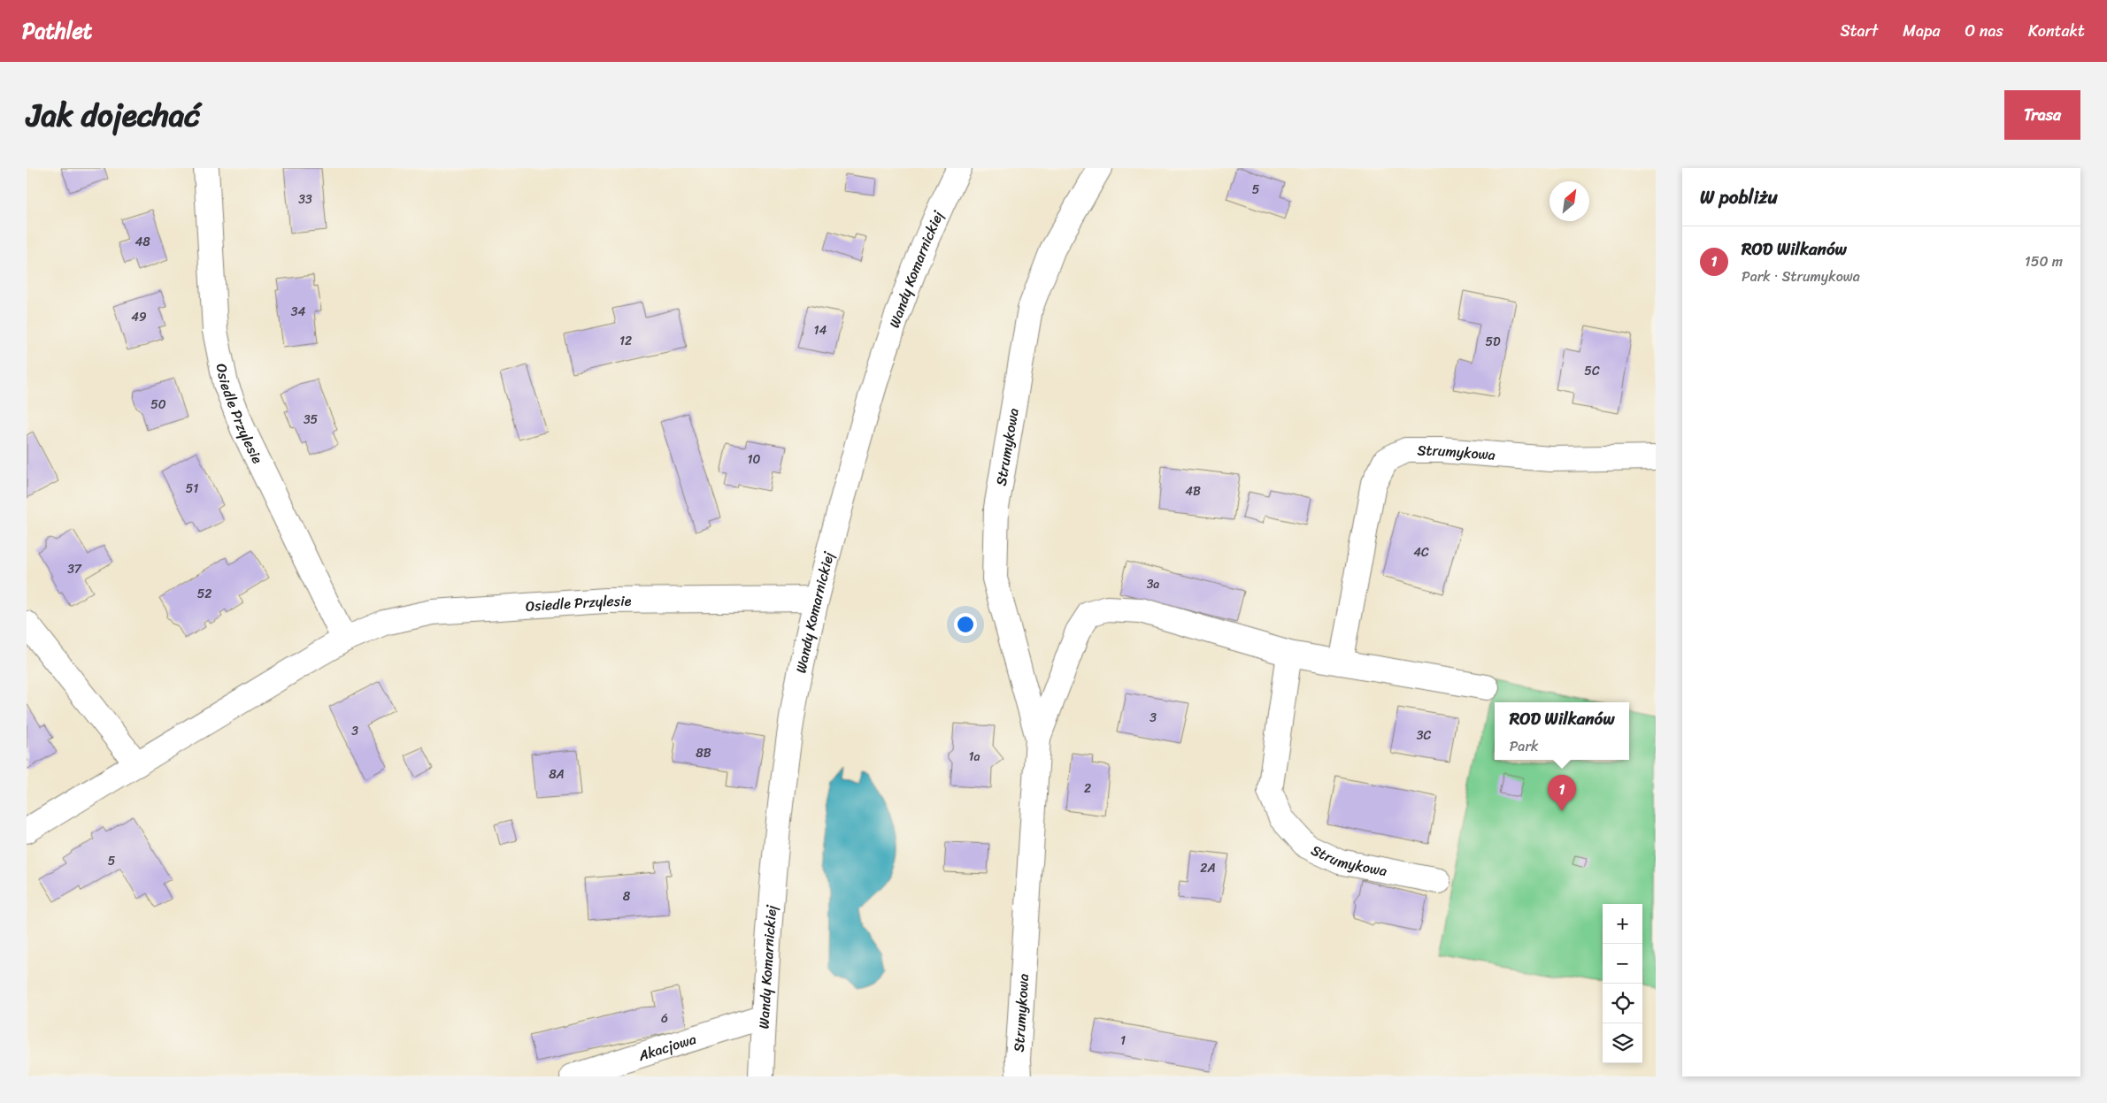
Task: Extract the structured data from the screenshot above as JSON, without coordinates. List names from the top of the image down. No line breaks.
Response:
{"streets":{"street":["Wandy Komarnickiej","Osiedle Przylesie","Strumykowa","Akacjowa"]},"crossings":[["Wandy Komarnickiej","Osiedle Przylesie"],["Wandy Komarnickiej","Akacjowa"]],"house_numbers":["5","33","48","34","49","14","12","5D","5C","50","35","10","51","4B","4C","37","3a","52","3","3","3C","8B","1a","8A","2","5","2A","8","6","1"],"north":"top right","page":{"header":"Pathlet","nav":["Start","Mapa","O nas","Kontakt"],"title":"Jak dojechać","buttons":"Trasa","heading":"W pobliżu","list":[{"mark":"1","name":"ROD Wilkanów","note":"Park · Strumykowa","value":"150 m"}],"popup":["ROD Wilkanów","Park"],"pins":"1","map_buttons":["+","−"]}}
